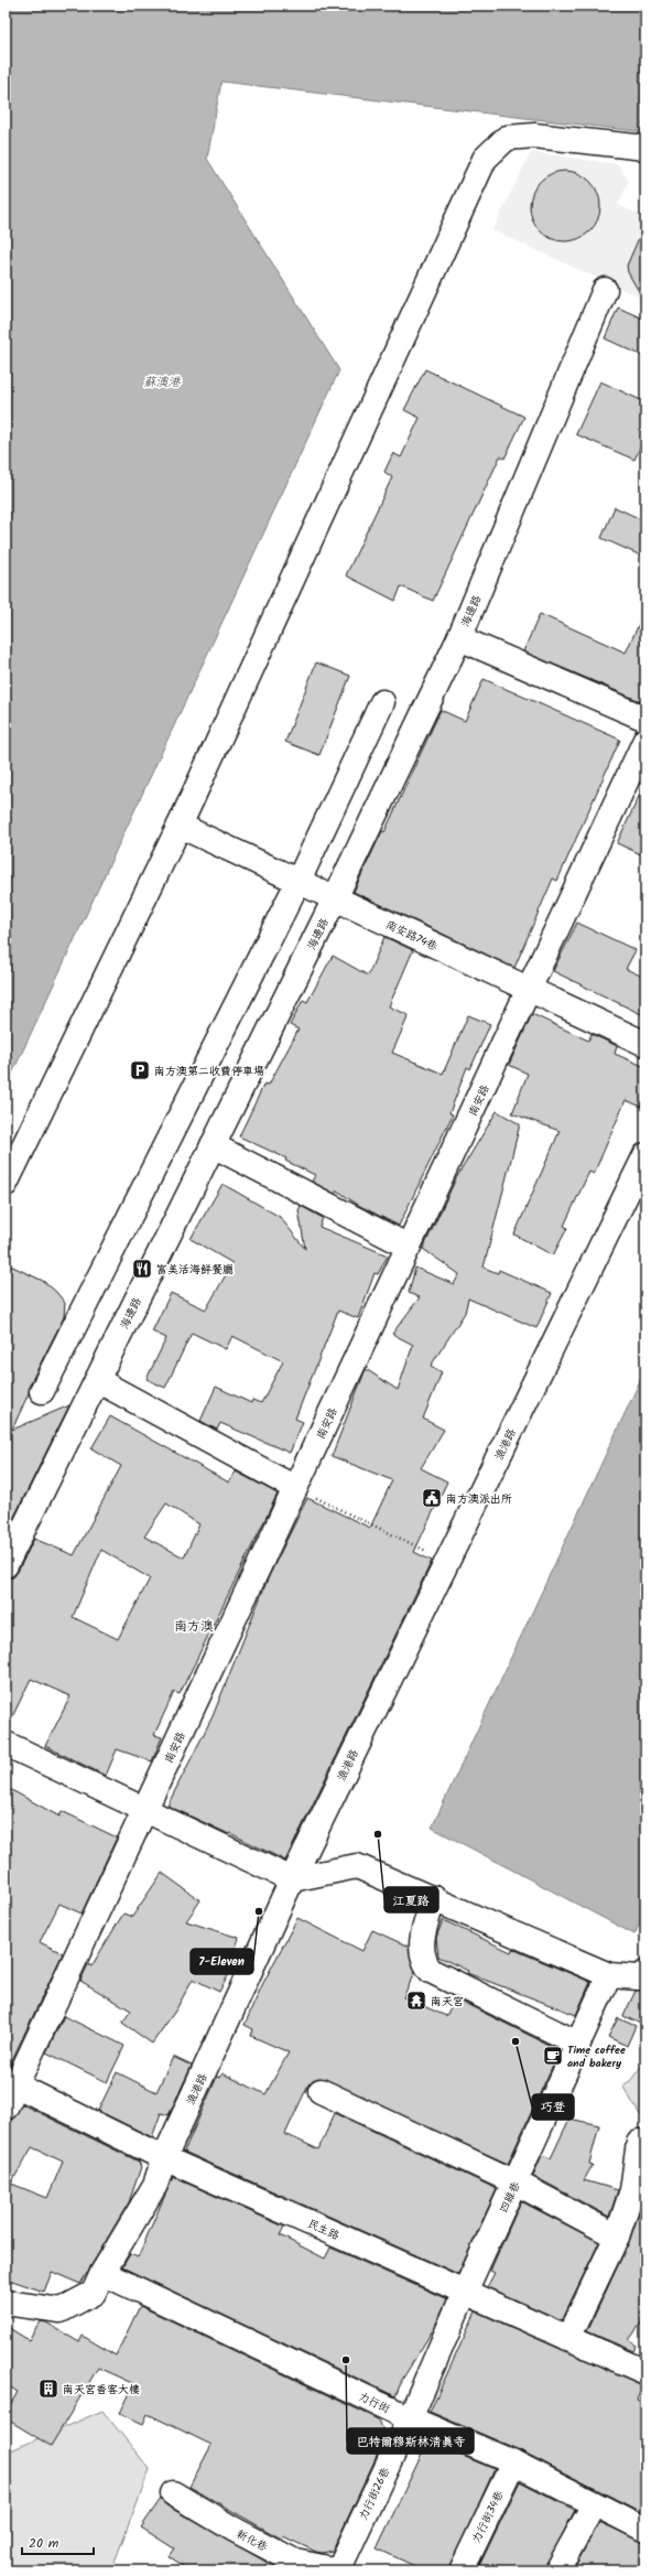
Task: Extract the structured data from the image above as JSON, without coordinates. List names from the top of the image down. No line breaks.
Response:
{"streets":{"street":["海邊路","南安路74巷","南安路","漁港路","四維巷","民生路","力行街","力行街26巷","力行街34巷","新化巷"]},"crossings":[["海邊路","南安路74巷"],["南安路74巷","南安路"],["南安路","民生路"],["漁港路","民生路"],["漁港路","力行街"],["四維巷","民生路"],["四維巷","力行街"],["四維巷","力行街26巷"],["力行街","力行街26巷"],["力行街","力行街34巷"],["力行街26巷","新化巷"]],"districts":["南方澳"],"water":["蘇澳港"],"places":{"parking":["南方澳第二收費停車場"],"restaurant":["富美活海鮮餐廳"],"public building":["南方澳派出所"],"other":["江夏路","7-Eleven","巧登","巴特爾穆斯林清真寺"],"temple":["南天宮"],"cafe":["Time coffee and bakery"],"building":["南天宮香客大樓"]},"scale_bar":"20 m"}
